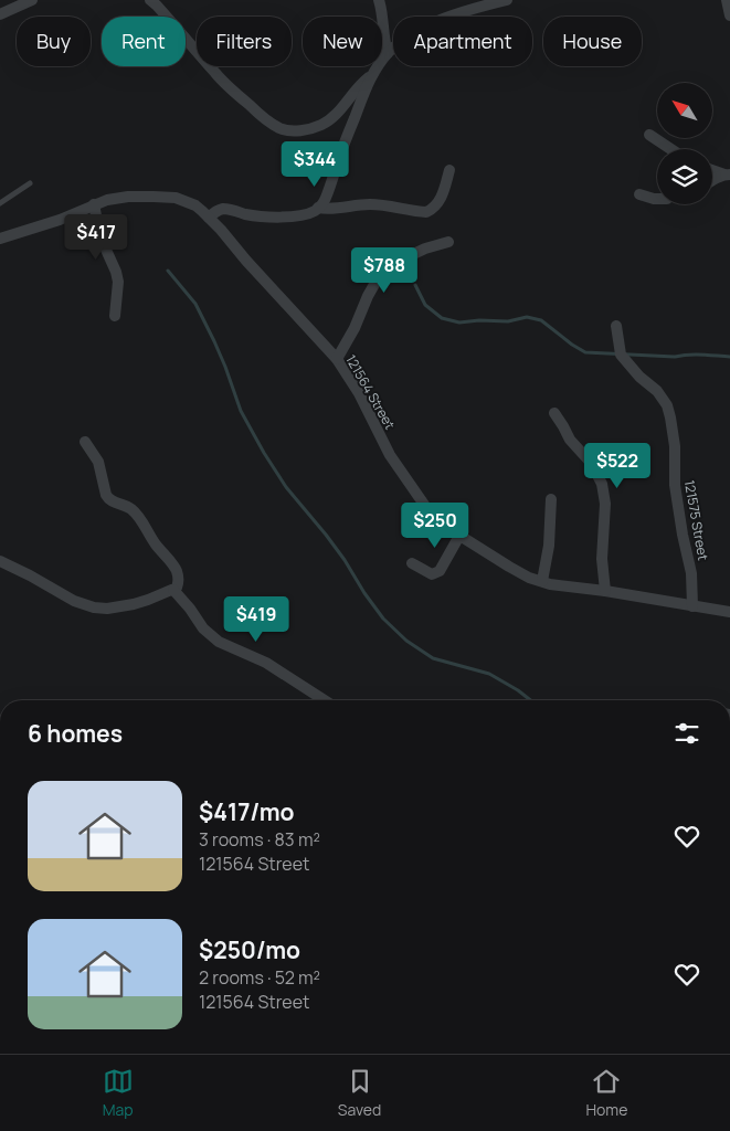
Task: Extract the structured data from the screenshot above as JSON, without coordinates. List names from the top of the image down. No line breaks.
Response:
{"streets":{"street":["121564 Street","121575 Street"]},"crossings":[["121564 Street","121575 Street"]],"north":"top left","page":{"chip":["Buy","Rent","Filters","New","Apartment","House"],"price":["$344","$417","$788","$522","$250","$419"],"heading":"6 homes","list":[{"name":"$417/mo","note":"3 rooms · 83 m² · 121564 Street"},{"name":"$250/mo","note":"2 rooms · 52 m² · 121564 Street"}],"tabs":["Map","Saved","Home"]}}
